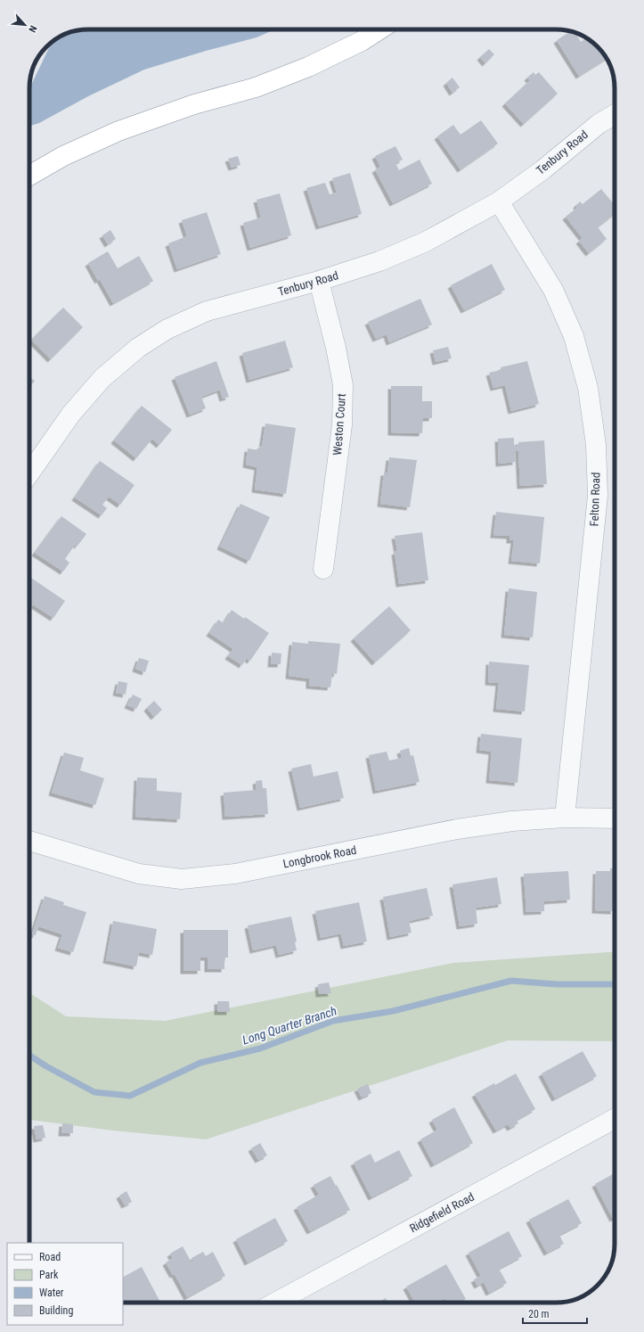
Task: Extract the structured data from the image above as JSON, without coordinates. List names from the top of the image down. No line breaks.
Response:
{"streets":{"street":["Tenbury Road","Weston Court","Felton Road","Longbrook Road","Ridgefield Road"]},"crossings":[["Tenbury Road","Weston Court"],["Tenbury Road","Felton Road"],["Felton Road","Longbrook Road"]],"water":["Long Quarter Branch"],"legend":["Road","Park","Water","Building"],"scale_bar":"20 m","north":"bottom right"}
